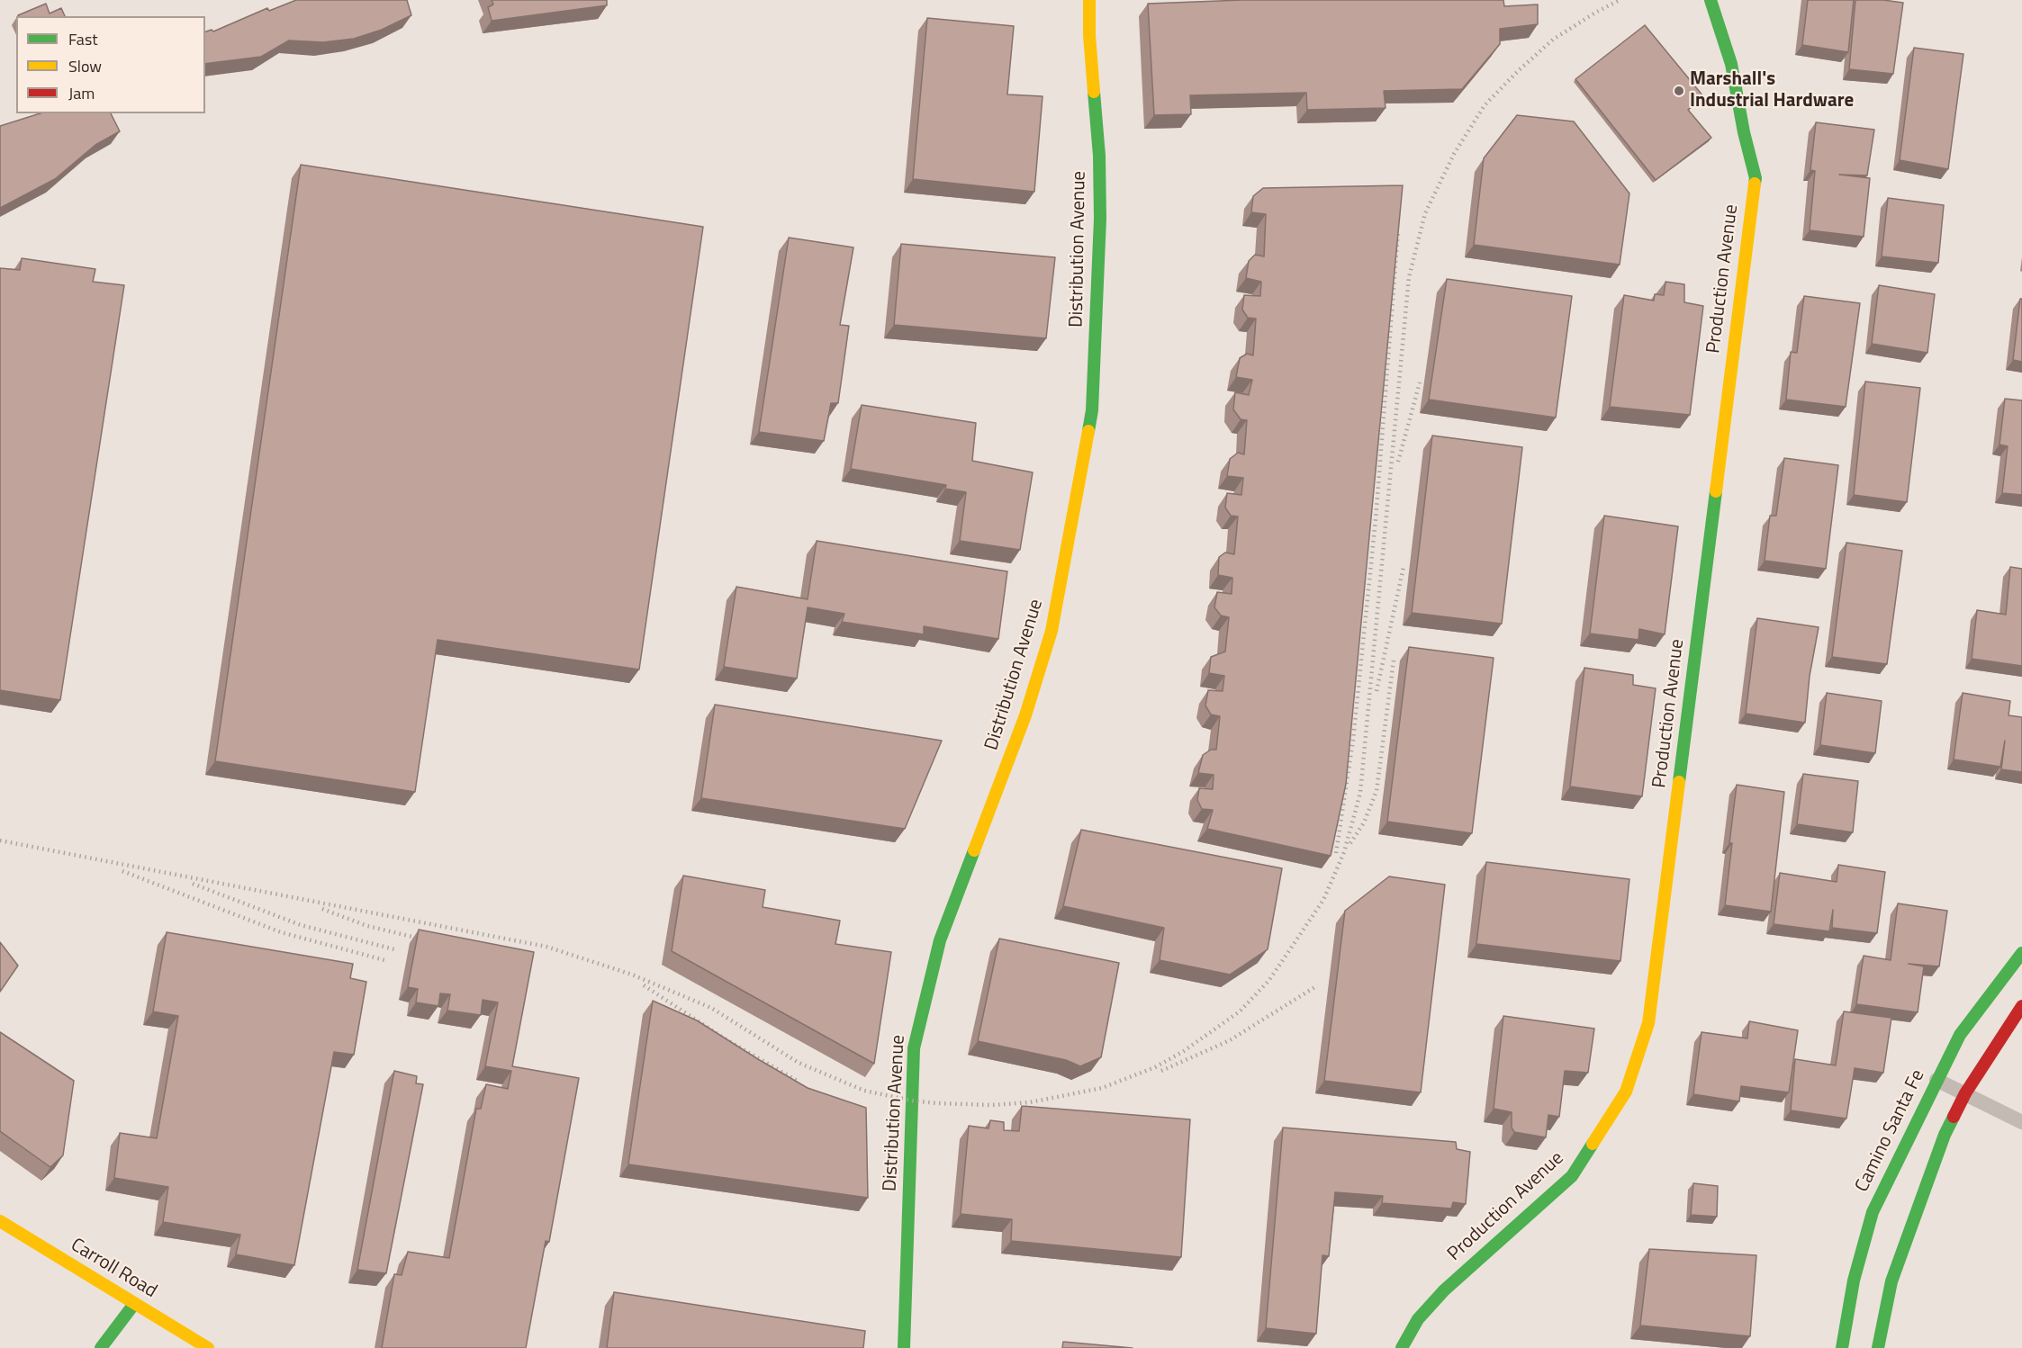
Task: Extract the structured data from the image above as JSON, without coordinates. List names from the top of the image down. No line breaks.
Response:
{"streets":{"street":["Distribution Avenue","Production Avenue","Camino Santa Fe","Carroll Road"]},"places":["Marshall's Industrial Hardware"],"legend":["Fast","Slow","Jam"]}
